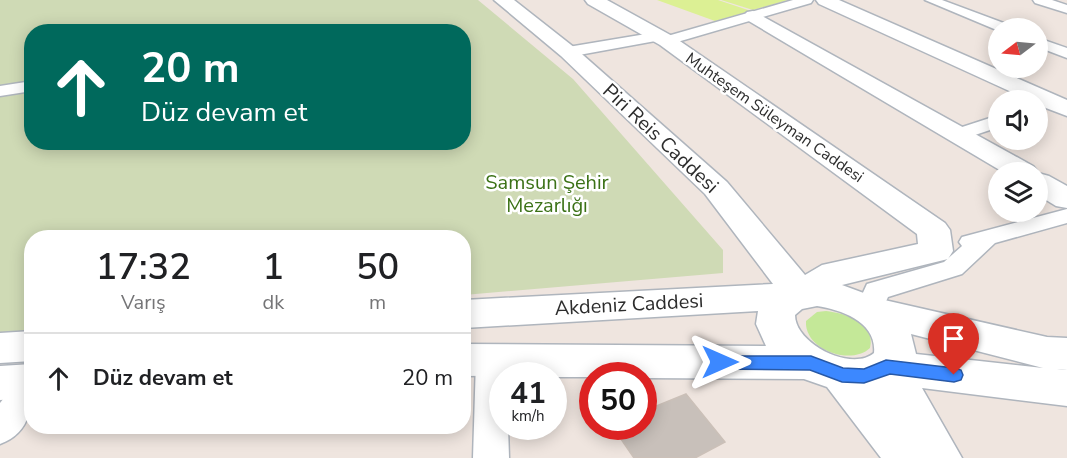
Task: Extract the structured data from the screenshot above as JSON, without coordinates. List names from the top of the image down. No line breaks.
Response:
{"streets":{"street":["Muhteşem Süleyman Caddesi","Piri Reis Caddesi","Akdeniz Caddesi"]},"crossings":[["Piri Reis Caddesi","Akdeniz Caddesi"]],"parks":["Samsun Şehir Mezarlığı"],"north":"left","page":{"turn":["20 m","Düz devam et"],"eta":["17:32","Varış","1","dk","50","m"],"list":[{"name":"Düz devam et","value":"20 m"}],"speed":"41 km/h","limit":"50"}}
